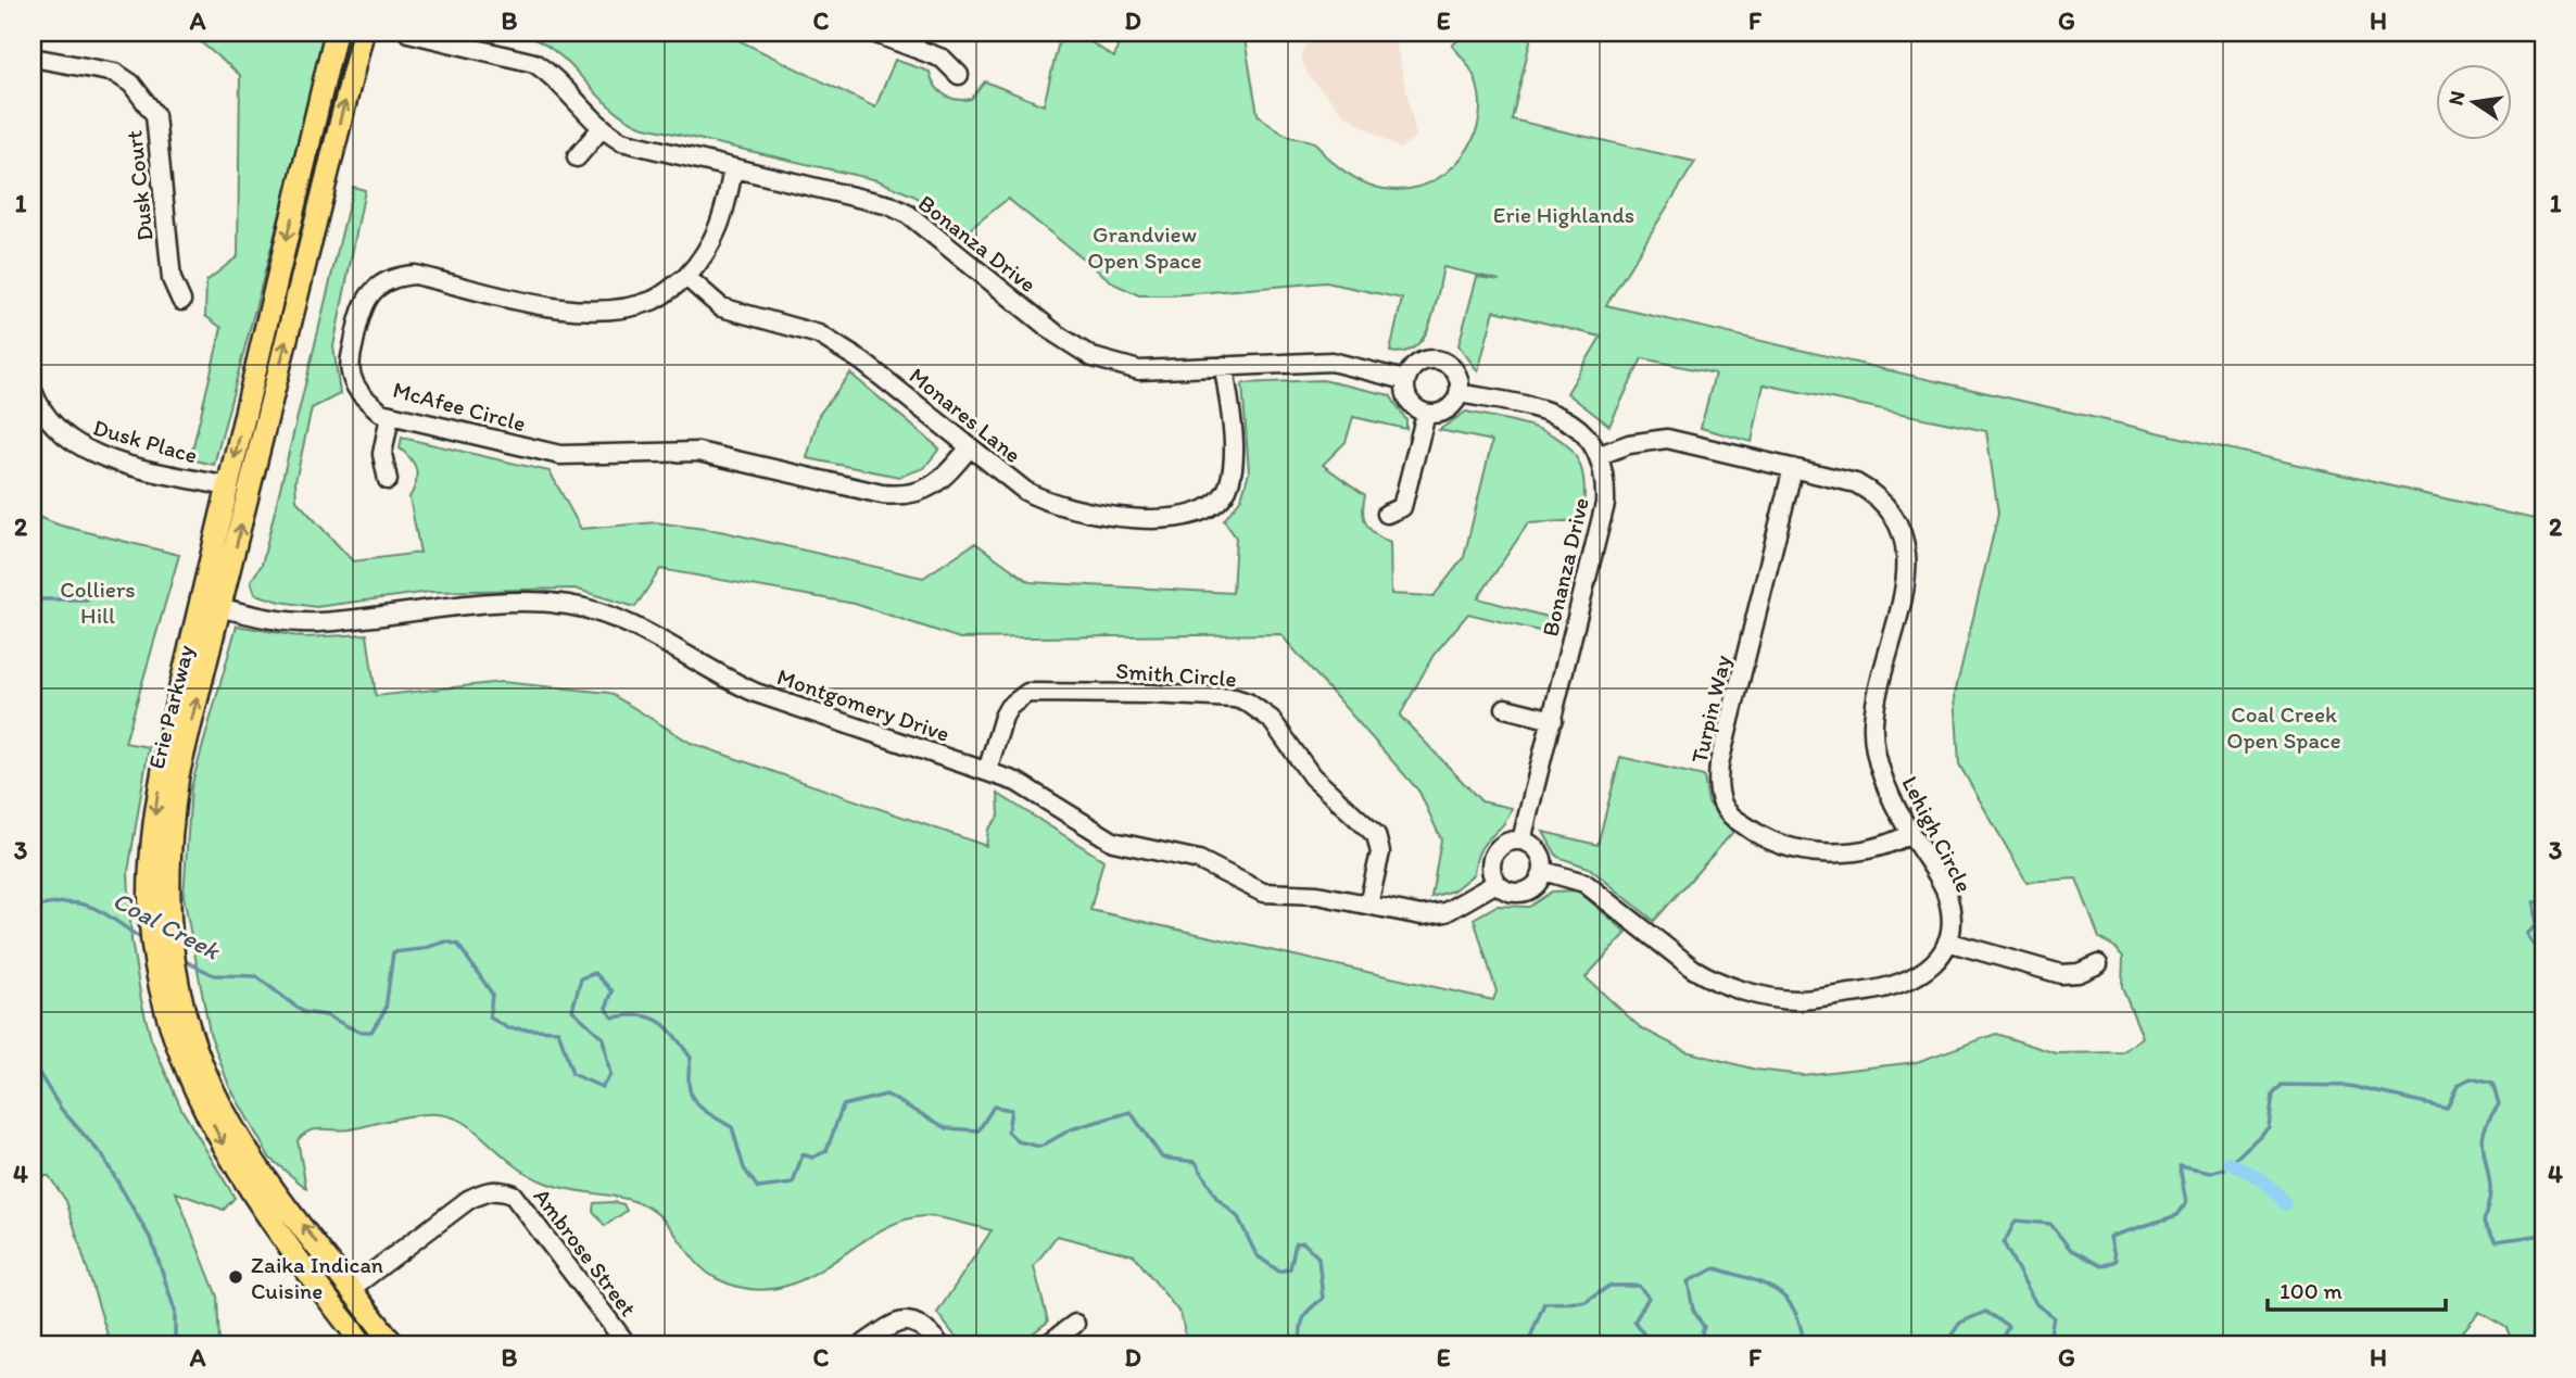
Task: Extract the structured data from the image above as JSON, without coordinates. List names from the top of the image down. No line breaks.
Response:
{"streets":{"main road":["Erie Parkway"],"street":["Dusk Court","Bonanza Drive","McAfee Circle","Monares Lane","Dusk Place","Smith Circle","Montgomery Drive","Turpin Way","Lehigh Circle","Ambrose Street"]},"crossings":[["Bonanza Drive","Monares Lane"],["Bonanza Drive","Lehigh Circle"],["McAfee Circle","Monares Lane"],["Dusk Place","Erie Parkway"],["Smith Circle","Montgomery Drive"],["Montgomery Drive","Erie Parkway"],["Erie Parkway","Ambrose Street"],["Turpin Way","Lehigh Circle"]],"water":["Coal Creek"],"parks":["Erie Highlands","Grandview Open Space","Colliers Hill","Coal Creek Open Space"],"places":["Zaika Indican Cuisine"],"scale_bar":"100 m","north":"left","grid":{"columns":["A","B","C","D","E","F","G","H"],"rows":["1","2","3","4"]}}
